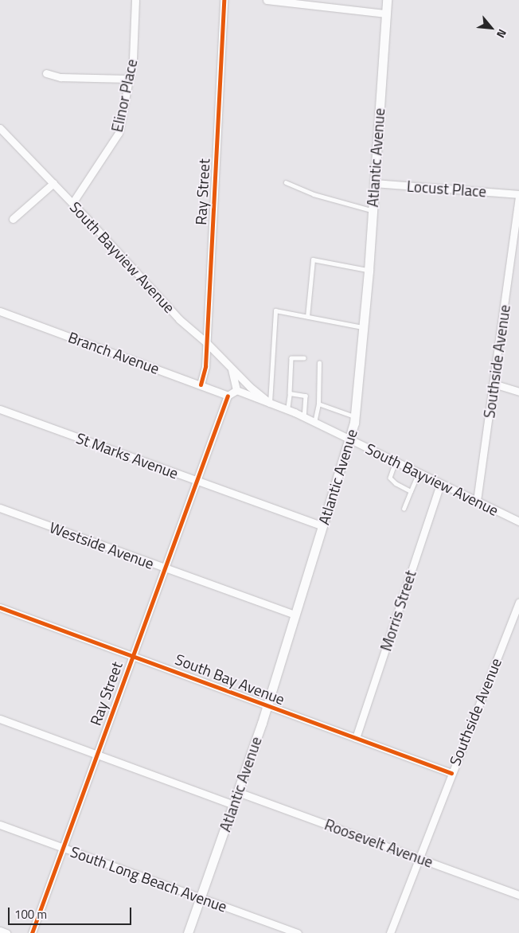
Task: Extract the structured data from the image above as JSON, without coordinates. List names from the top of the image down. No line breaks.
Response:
{"streets":{"main road":["Atlantic Avenue"],"street":["Elinor Place","Locust Place","Ray Street","South Bayview Avenue","Branch Avenue","Southside Avenue","St Marks Avenue","Westside Avenue","Morris Street","South Bay Avenue","Roosevelt Avenue","South Long Beach Avenue"]},"crossings":[["Elinor Place","South Bayview Avenue"],["Atlantic Avenue","Locust Place"],["Atlantic Avenue","South Bayview Avenue"],["Atlantic Avenue","St Marks Avenue"],["Atlantic Avenue","Westside Avenue"],["Atlantic Avenue","South Bay Avenue"],["Atlantic Avenue","Roosevelt Avenue"],["Atlantic Avenue","South Long Beach Avenue"],["Ray Street","South Bayview Avenue"],["Ray Street","Branch Avenue"],["Ray Street","St Marks Avenue"],["Ray Street","Westside Avenue"],["Ray Street","South Bay Avenue"],["Ray Street","South Long Beach Avenue"],["South Bayview Avenue","Southside Avenue"],["South Bayview Avenue","Morris Street"],["Southside Avenue","South Bay Avenue"],["Southside Avenue","Roosevelt Avenue"],["Morris Street","South Bay Avenue"]],"scale_bar":"100 m","north":"bottom right"}
